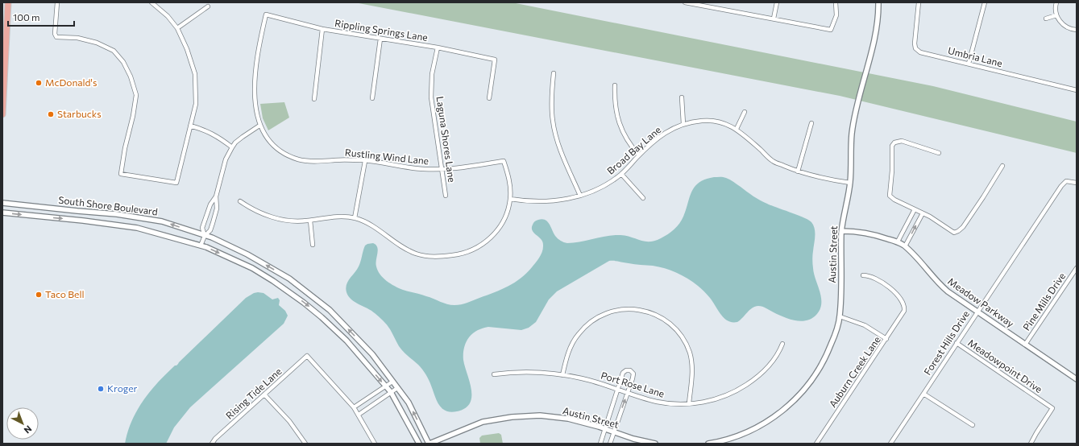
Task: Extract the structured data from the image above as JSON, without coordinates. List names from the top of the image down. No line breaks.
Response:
{"streets":{"street":["Rippling Springs Lane","Umbria Lane","Laguna Shores Lane","Broad Bay Lane","Rustling Wind Lane","South Shore Boulevard","Austin Street","Pine Mills Drive","Meadow Parkway","Forest Hills Drive","Meadowpoint Drive","Auburn Creek Lane","Port Rose Lane","Rising Tide Lane"]},"crossings":[["Rippling Springs Lane","Laguna Shores Lane"],["Rippling Springs Lane","Rustling Wind Lane"],["Laguna Shores Lane","Rustling Wind Lane"],["Broad Bay Lane","Rustling Wind Lane"],["Broad Bay Lane","Austin Street"],["South Shore Boulevard","Austin Street"],["Austin Street","Meadow Parkway"],["Pine Mills Drive","Meadow Parkway"],["Meadow Parkway","Forest Hills Drive"],["Forest Hills Drive","Meadowpoint Drive"]],"places":["McDonald's","Starbucks","Taco Bell","Kroger"],"scale_bar":"100 m","north":"bottom right"}
